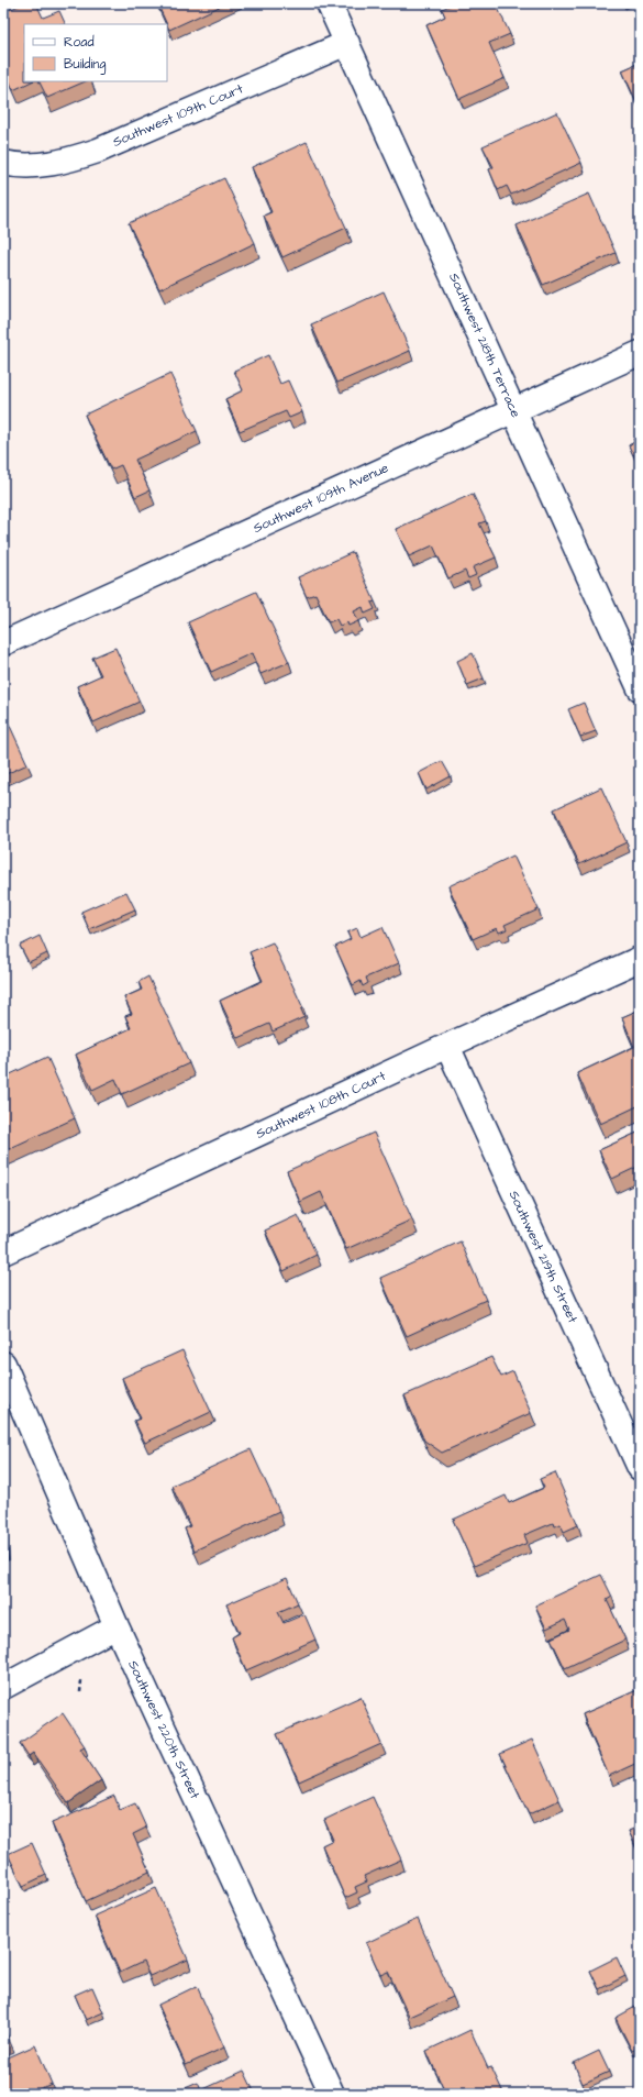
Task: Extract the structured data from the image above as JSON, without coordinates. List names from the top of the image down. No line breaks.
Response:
{"streets":{"street":["Southwest 109th Court","Southwest 218th Terrace","Southwest 109th Avenue","Southwest 108th Court","Southwest 219th Street","Southwest 220th Street"]},"crossings":[["Southwest 109th Court","Southwest 218th Terrace"],["Southwest 218th Terrace","Southwest 109th Avenue"],["Southwest 108th Court","Southwest 219th Street"]],"legend":["Road","Building"]}
